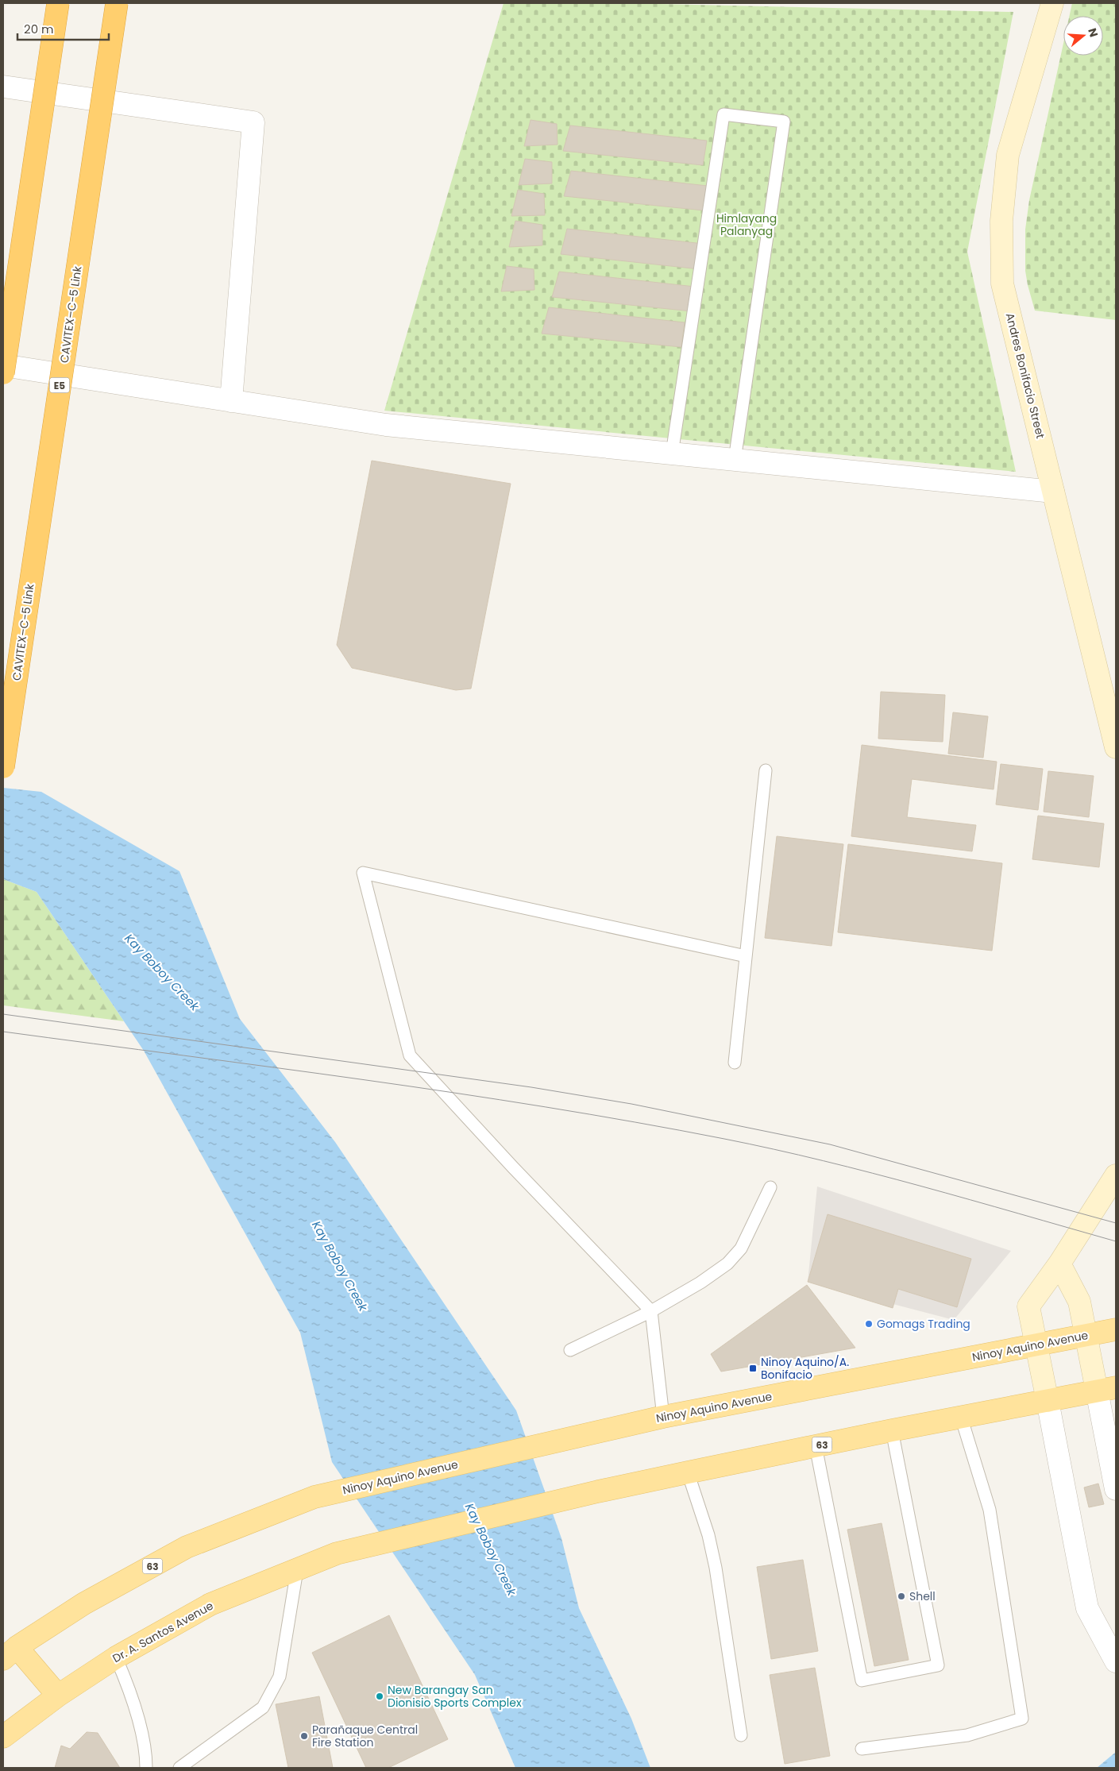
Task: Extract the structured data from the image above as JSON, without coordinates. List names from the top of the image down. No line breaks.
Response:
{"streets":{"highway":["CAVITEX–C-5 Link","E5"],"main road":["Ninoy Aquino Avenue","63","Dr. A. Santos Avenue"],"street":["Andres Bonifacio Street"]},"crossings":[["63","Dr. A. Santos Avenue"]],"water":["Kay Boboy Creek"],"parks":["Himlayang Palanyag"],"places":{"other":["Gomags Trading","Shell","New Barangay San Dionisio Sports Complex","Parañaque Central Fire Station"],"transit":["Ninoy Aquino/A. Bonifacio"]},"scale_bar":"20 m","north":"right"}
